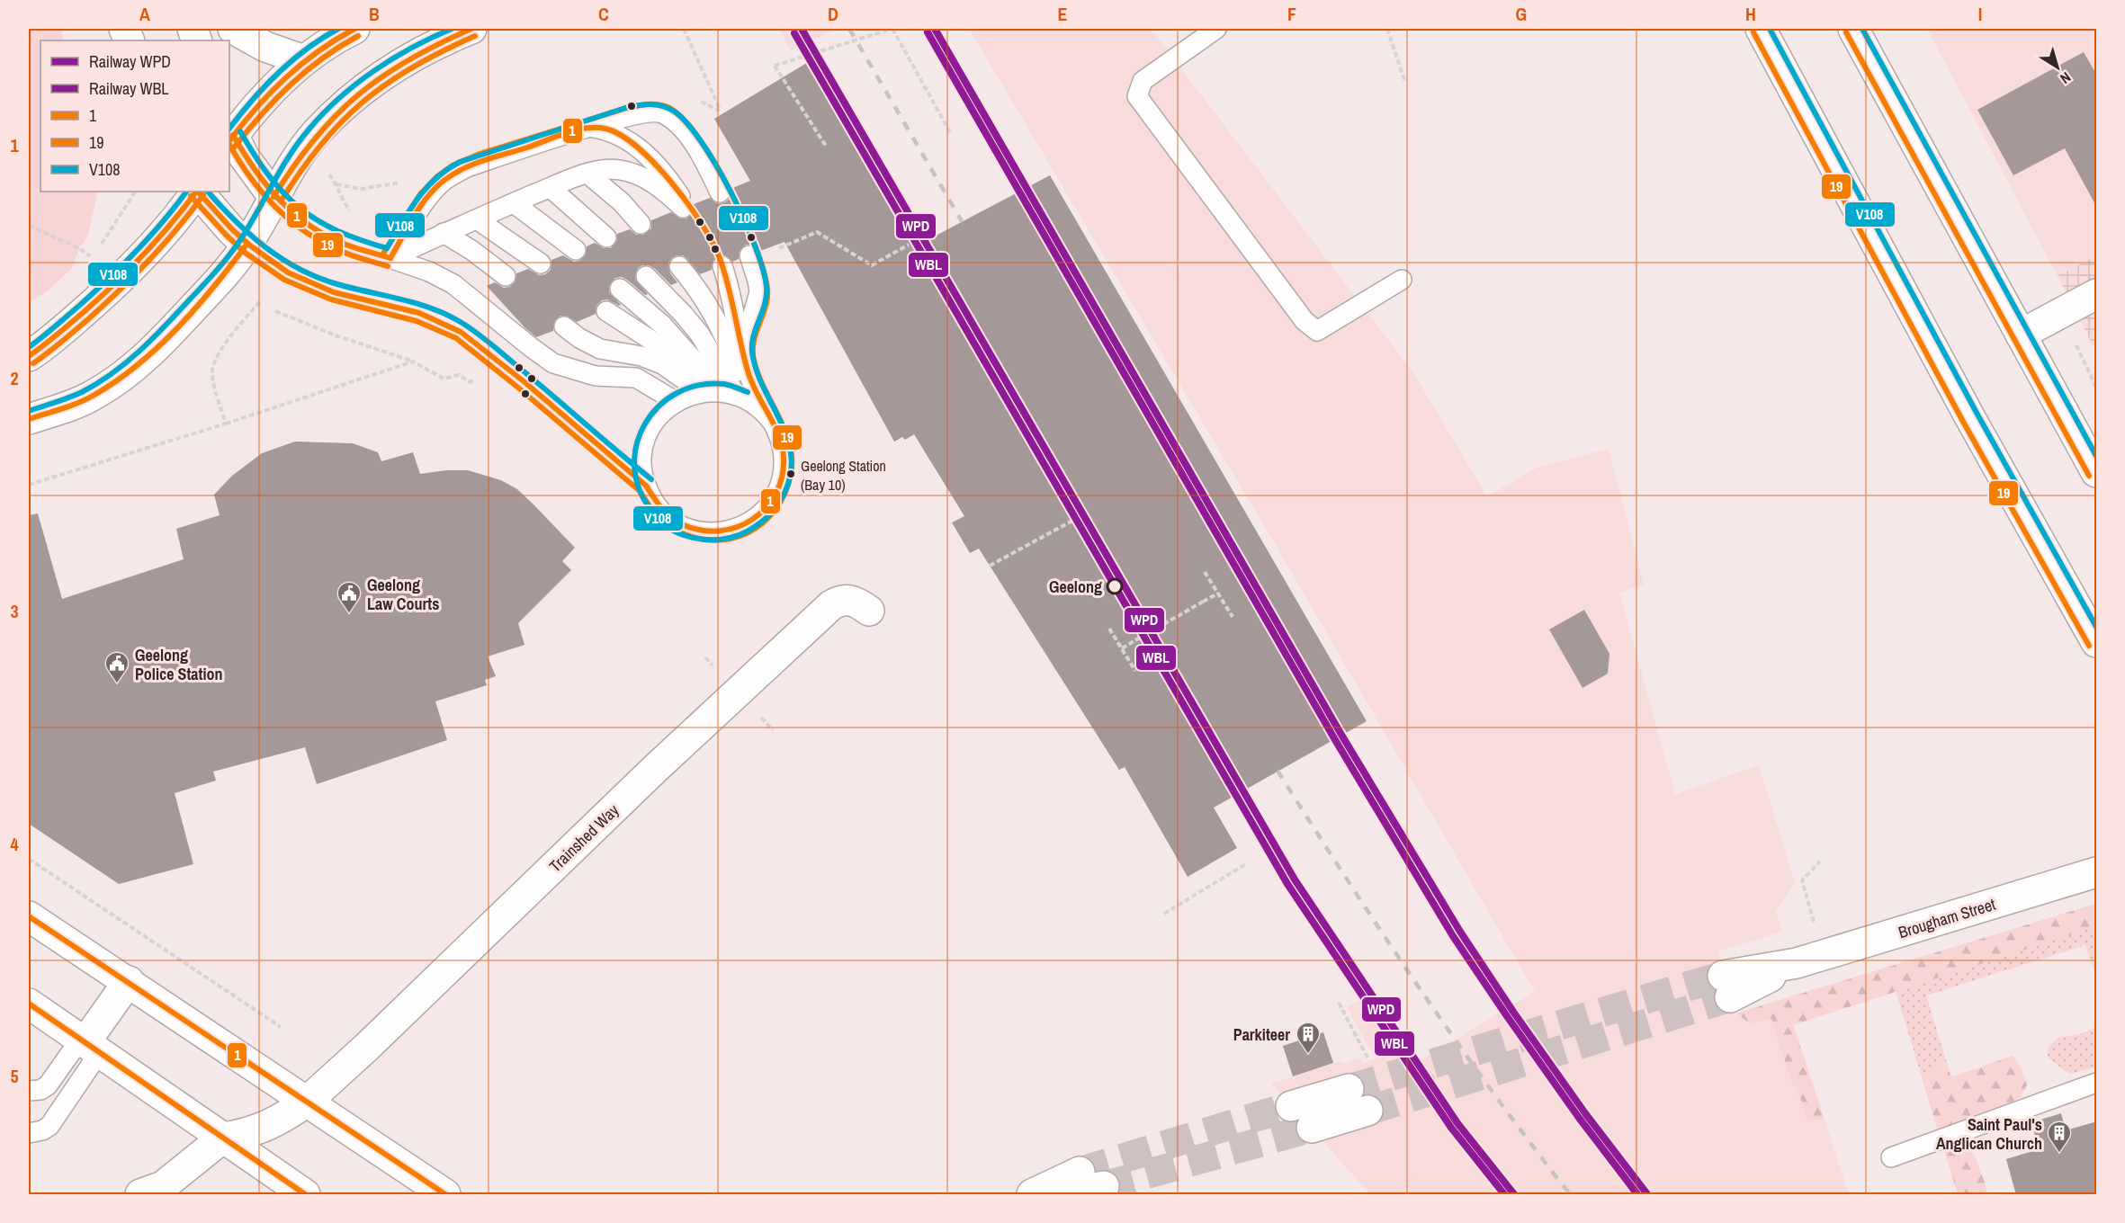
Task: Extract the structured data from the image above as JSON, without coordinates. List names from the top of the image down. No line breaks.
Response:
{"streets":{"main road":["Trainshed Way","Brougham Street"]},"places":{"other":["Geelong Station (Bay 10)","Geelong"],"public building":["Geelong Law Courts","Geelong Police Station"],"building":["Parkiteer","Saint Paul's Anglican Church"]},"lines":["rail line WPD","transit line 1","transit line V108","rail line WBL","transit line 19"],"legend":["Railway WPD","Railway WBL","1","19","V108"],"north":"bottom right","grid":{"columns":["A","B","C","D","E","F","G","H","I"],"rows":["1","2","3","4","5"]}}
